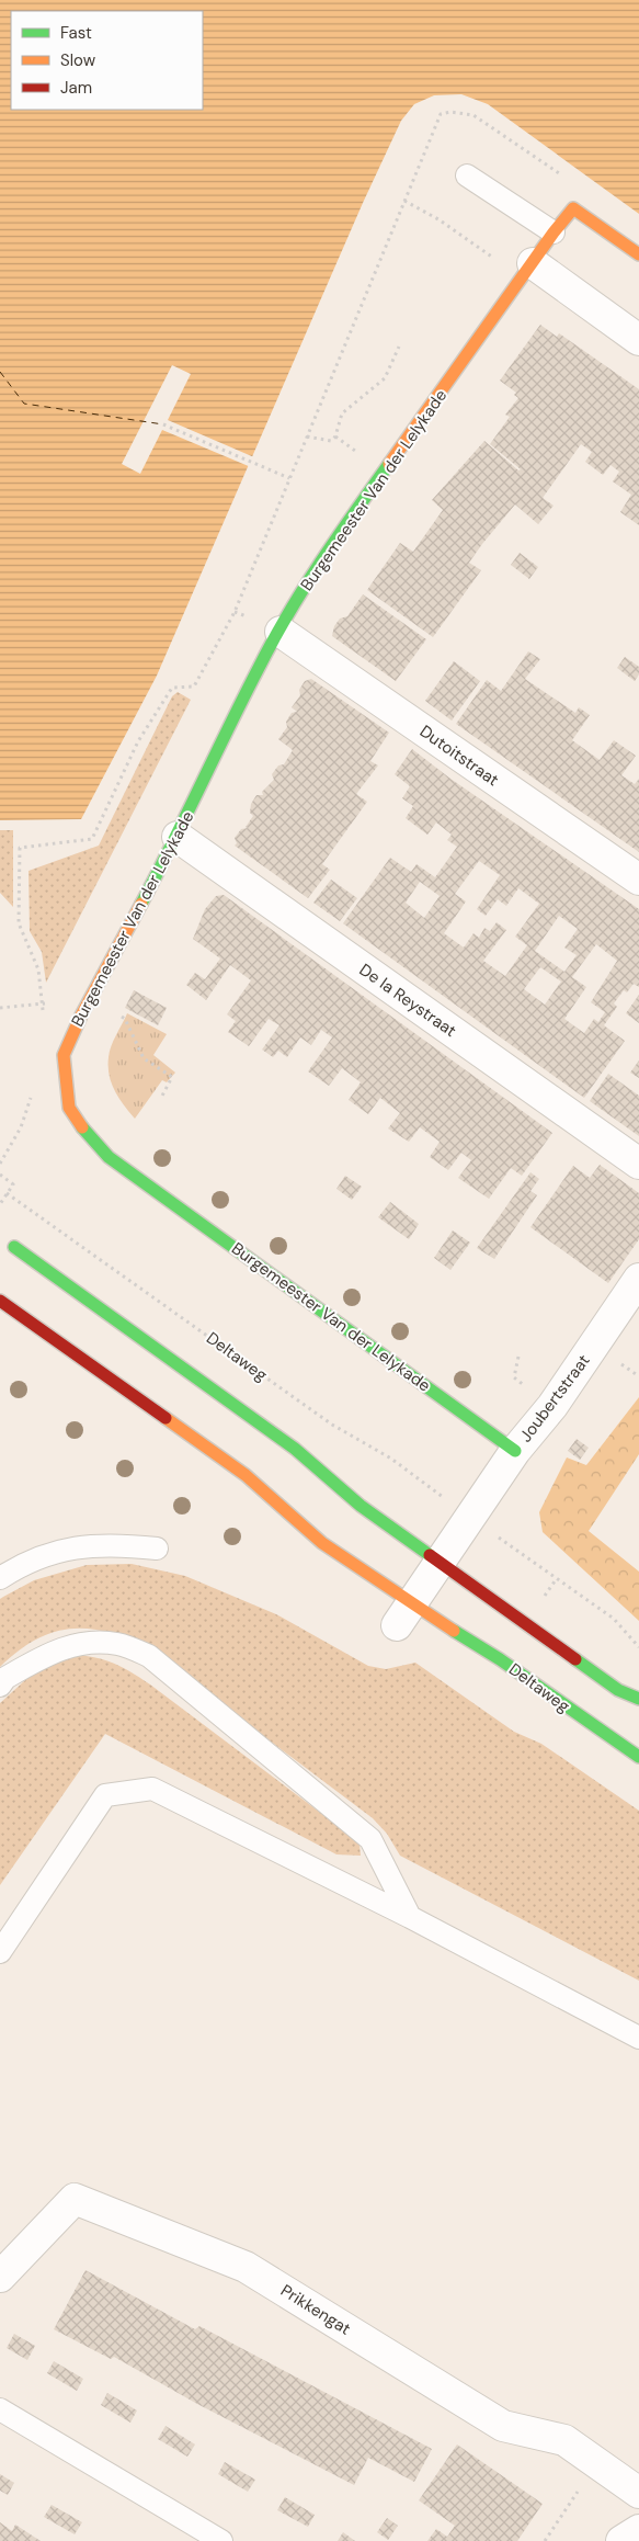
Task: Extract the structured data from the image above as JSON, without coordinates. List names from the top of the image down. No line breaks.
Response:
{"streets":{"street":["Burgemeester Van der Lelykade","Dutoitstraat","De la Reystraat","Deltaweg","Joubertstraat","Prikkengat"]},"crossings":[["Burgemeester Van der Lelykade","Dutoitstraat"],["Burgemeester Van der Lelykade","De la Reystraat"],["Burgemeester Van der Lelykade","Joubertstraat"],["Deltaweg","Joubertstraat"]],"legend":["Fast","Slow","Jam"]}
